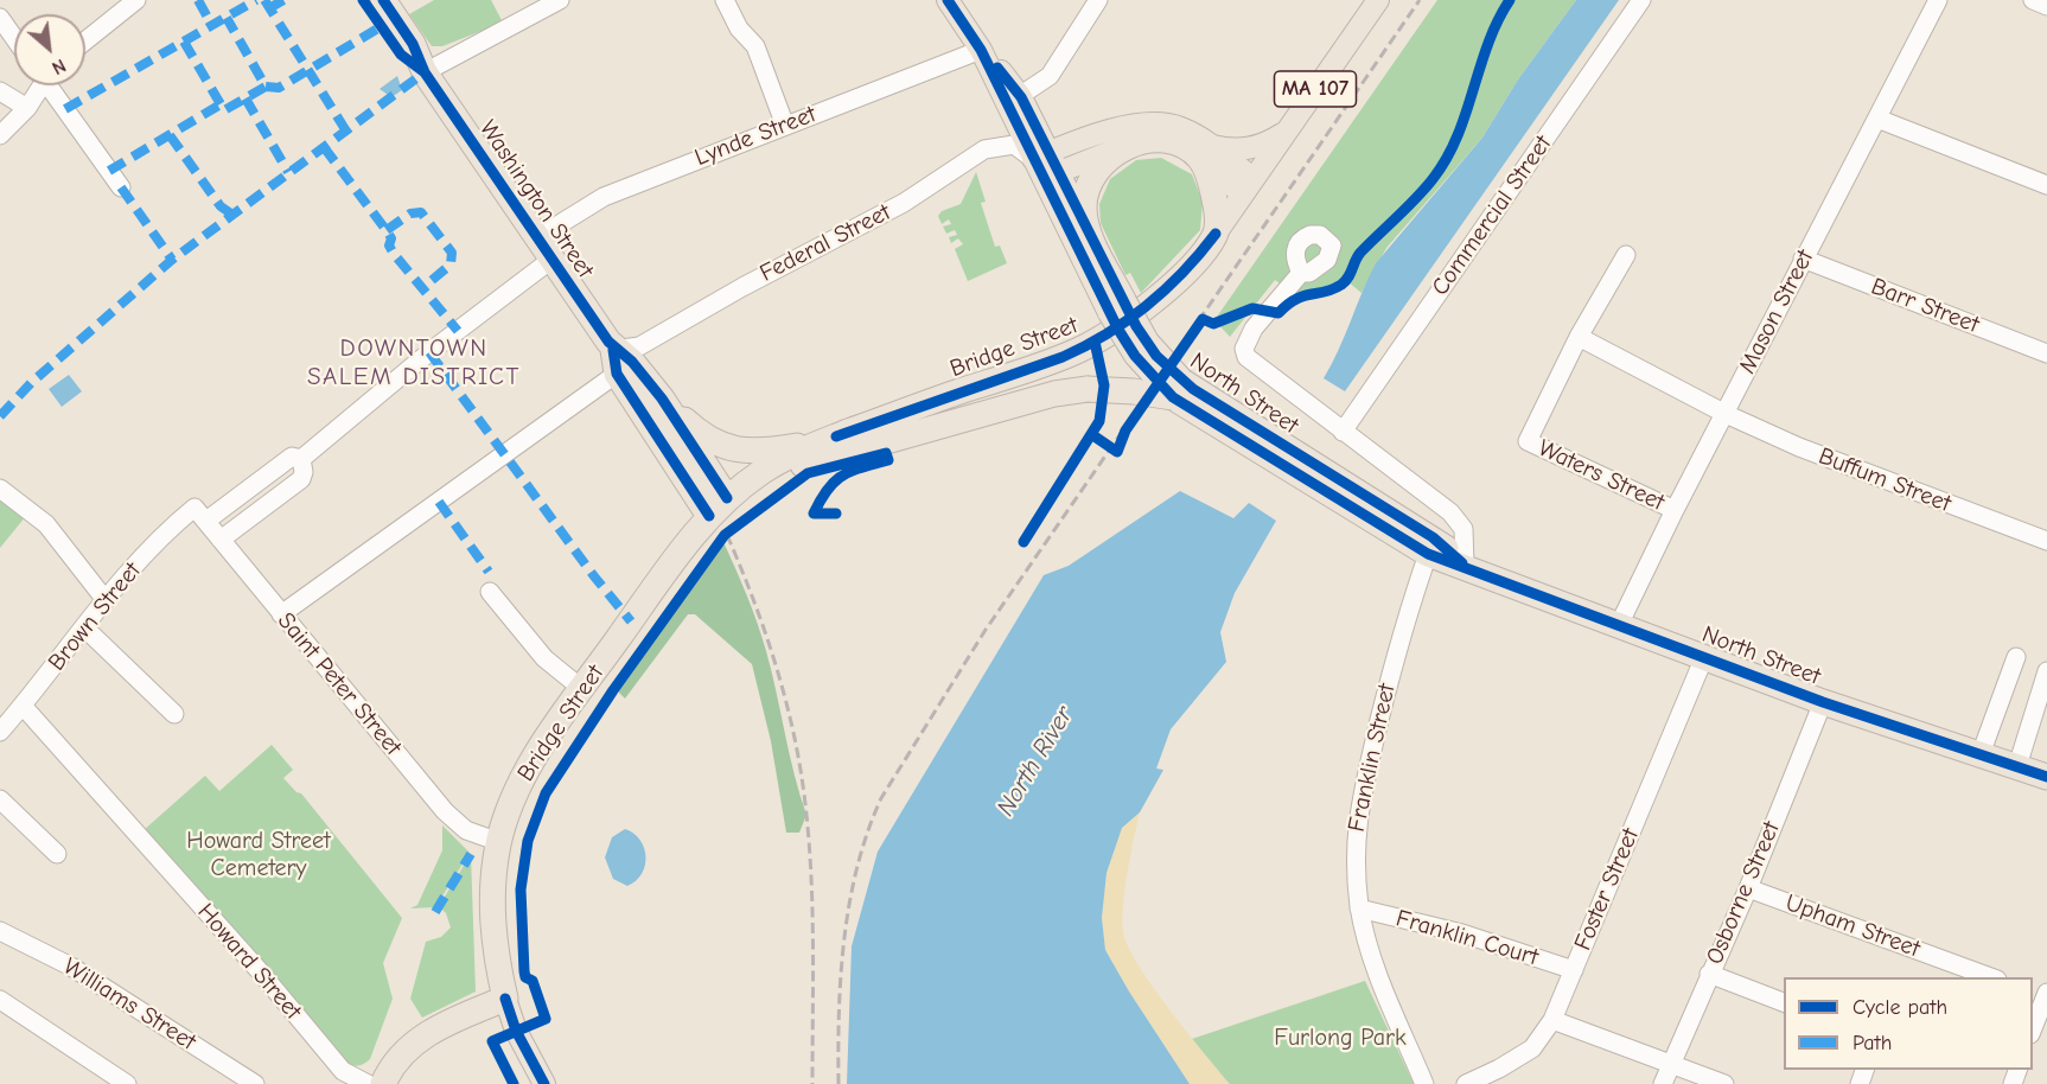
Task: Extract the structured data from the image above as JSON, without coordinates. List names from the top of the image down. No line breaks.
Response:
{"streets":{"highway":["MA 107","Washington Street","Bridge Street","North Street"],"street":["Lynde Street","Commercial Street","Federal Street","Barr Street","Mason Street","Waters Street","Buffum Street","Brown Street","Saint Peter Street","Franklin Street","Foster Street","Osborne Street","Upham Street","Franklin Court","Howard Street","Williams Street"]},"crossings":[["MA 107","Bridge Street"],["Lynde Street","Washington Street"],["Lynde Street","North Street"],["Washington Street","Federal Street"],["Washington Street","Bridge Street"],["Commercial Street","North Street"],["Federal Street","North Street"],["Federal Street","Saint Peter Street"],["Barr Street","Mason Street"],["Mason Street","North Street"],["Mason Street","Waters Street"],["Mason Street","Buffum Street"],["Bridge Street","Saint Peter Street"],["North Street","Franklin Street"],["North Street","Foster Street"],["North Street","Osborne Street"],["Waters Street","Buffum Street"],["Brown Street","Saint Peter Street"],["Brown Street","Howard Street"],["Franklin Street","Franklin Court"],["Foster Street","Franklin Court"],["Osborne Street","Upham Street"]],"districts":["DOWNTOWN SALEM DISTRICT"],"water":["North River"],"parks":["Howard Street Cemetery","Furlong Park"],"legend":["Cycle path","Path"],"north":"bottom right"}
